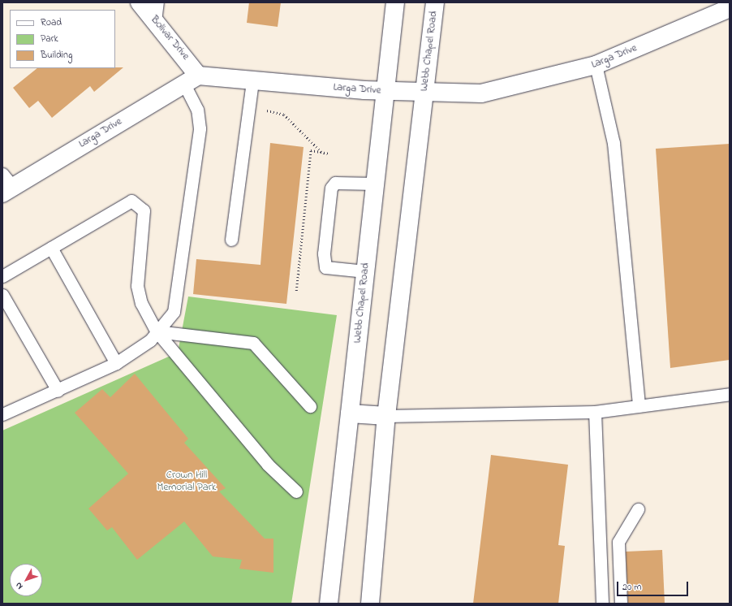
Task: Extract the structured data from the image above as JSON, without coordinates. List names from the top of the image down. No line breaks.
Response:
{"streets":{"main road":["Bolivar Drive","Webb Chapel Road","Larga Drive"]},"crossings":[["Bolivar Drive","Larga Drive"],["Webb Chapel Road","Larga Drive"]],"parks":["Crown Hill Memorial Park"],"legend":["Road","Park","Building"],"scale_bar":"20 m","north":"bottom left"}
